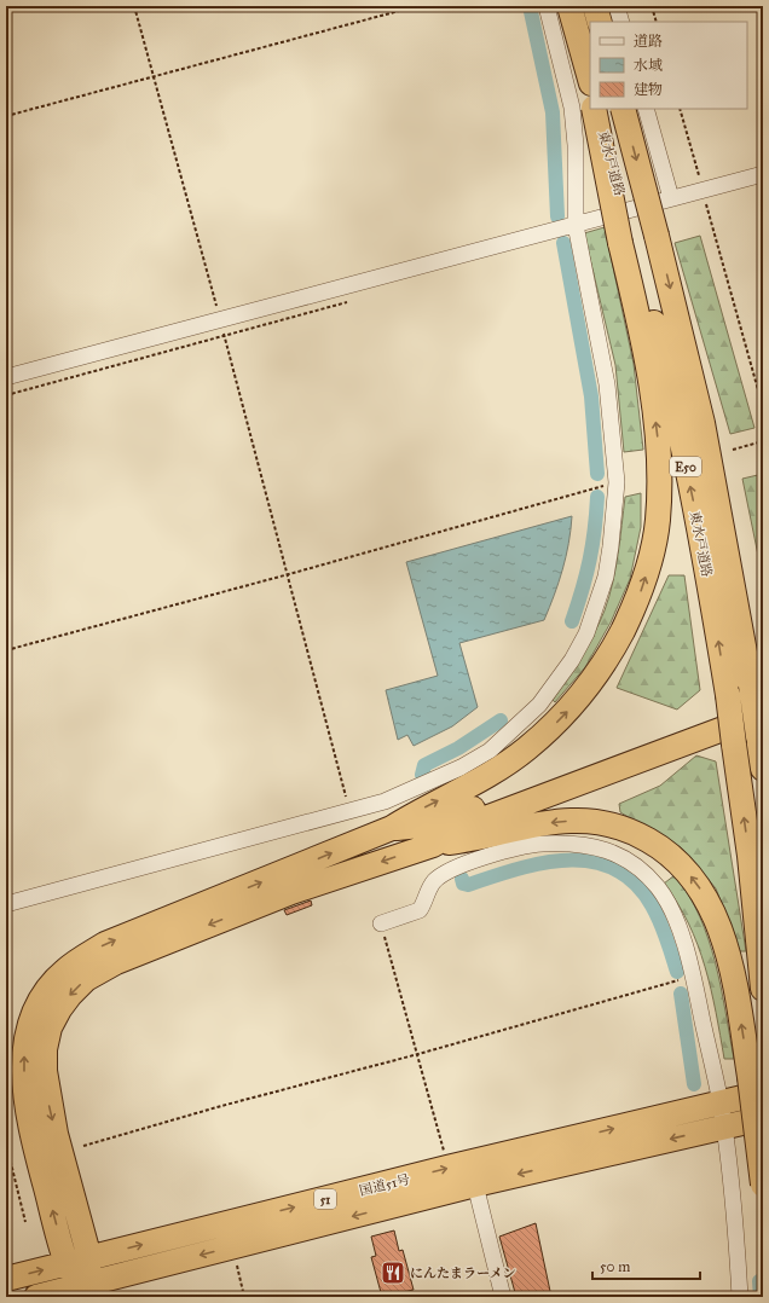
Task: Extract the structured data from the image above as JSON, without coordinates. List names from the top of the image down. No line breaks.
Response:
{"streets":{"highway":["東水戸道路","E50","国道51号","51"]},"places":{"restaurant":["にんたまラーメン"]},"legend":["道路","水域","建物"],"scale_bar":"50 m"}
